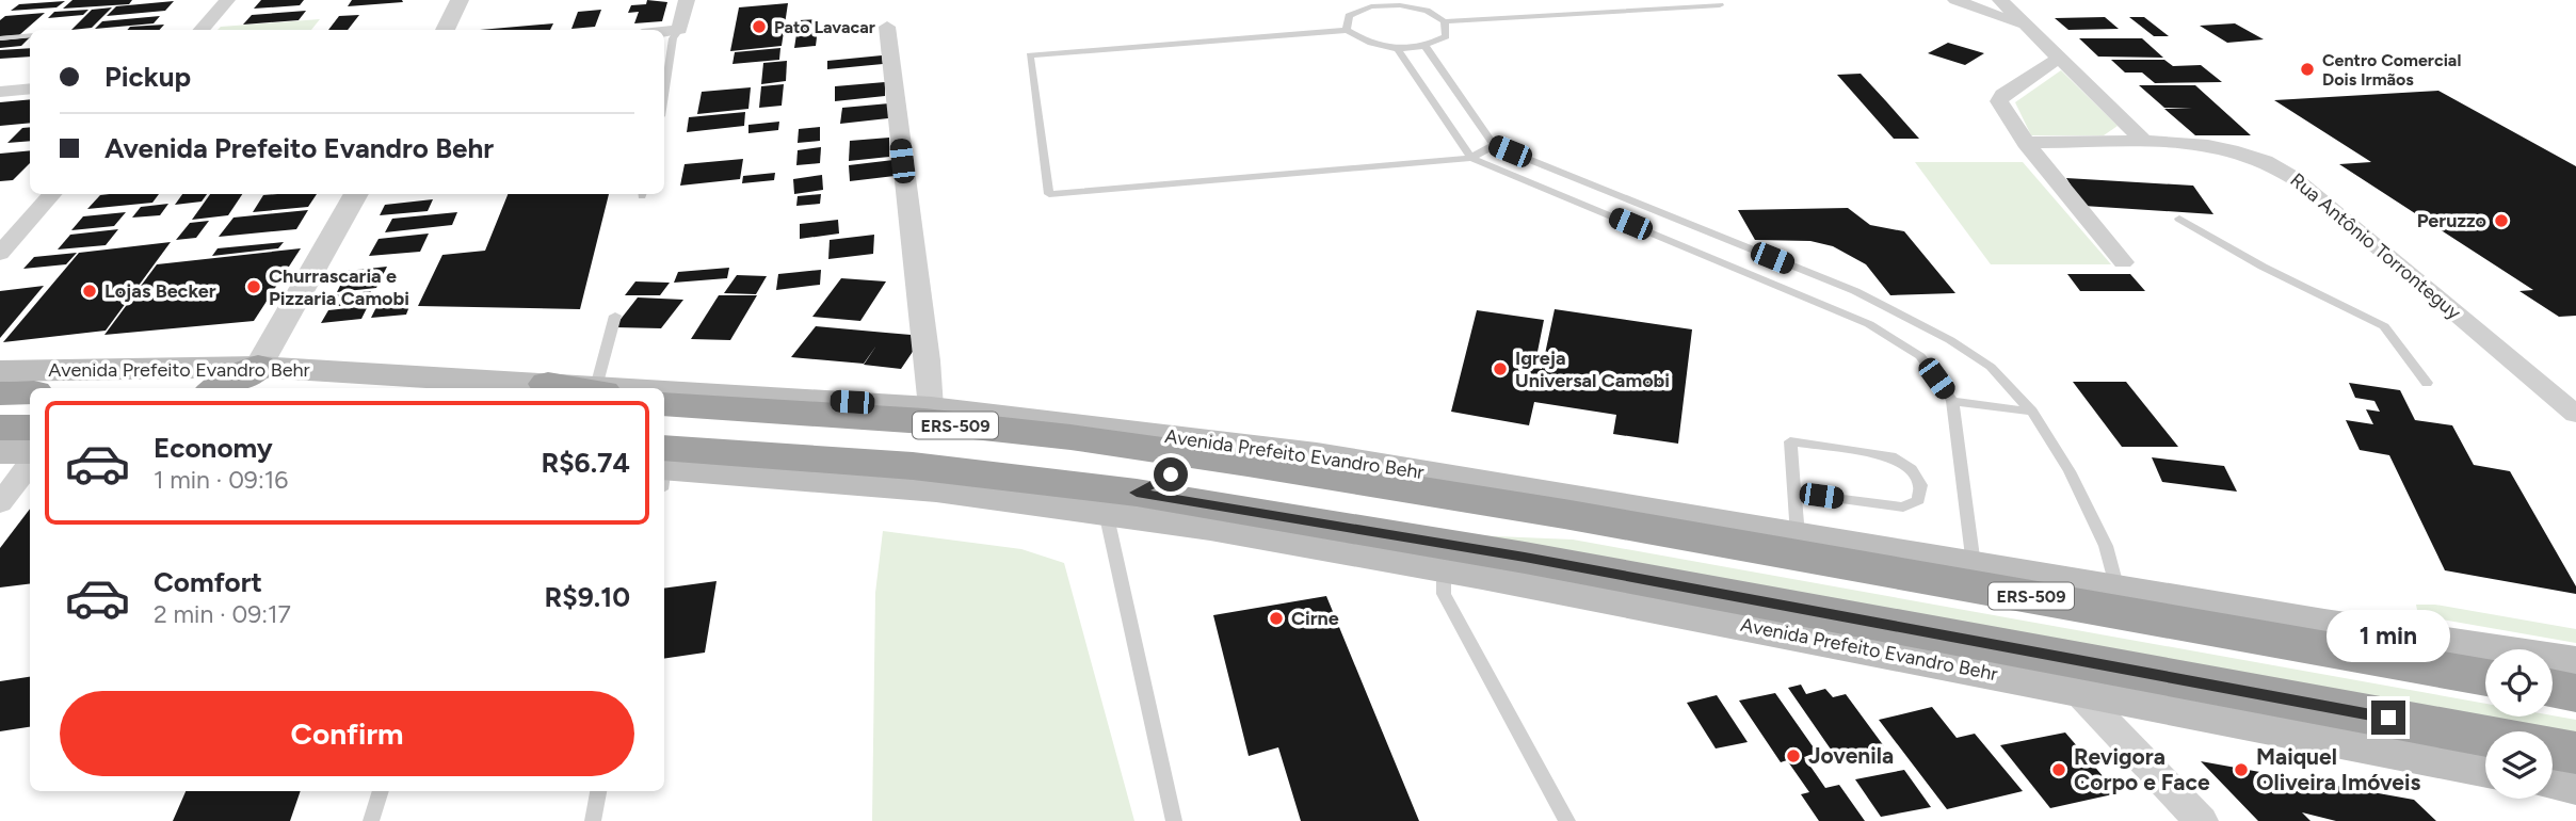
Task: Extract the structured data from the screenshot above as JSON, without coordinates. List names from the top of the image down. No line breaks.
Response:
{"streets":{"highway":["Avenida Prefeito Evandro Behr","ERS-509"],"street":["Rua Antônio Torronteguy"]},"crossings":[["Avenida Prefeito Evandro Behr","ERS-509"]],"places":["Pato Lavacar","Centro Comercial Dois Irmãos","Peruzzo","Churrascaria e Pizzaria Camobi","Lojas Becker","Igreja Universal Camobi","Cirne","Jovenila","Revigora Corpo e Face","Maiquel Oliveira Imóveis"],"page":{"banner":["Pickup","Avenida Prefeito Evandro Behr"],"list":[{"name":"Economy","note":"1 min · 09:16","value":"R$6.74"},{"name":"Comfort","note":"2 min · 09:17","value":"R$9.10"}],"bubble":"1 min","buttons":"Confirm"}}
